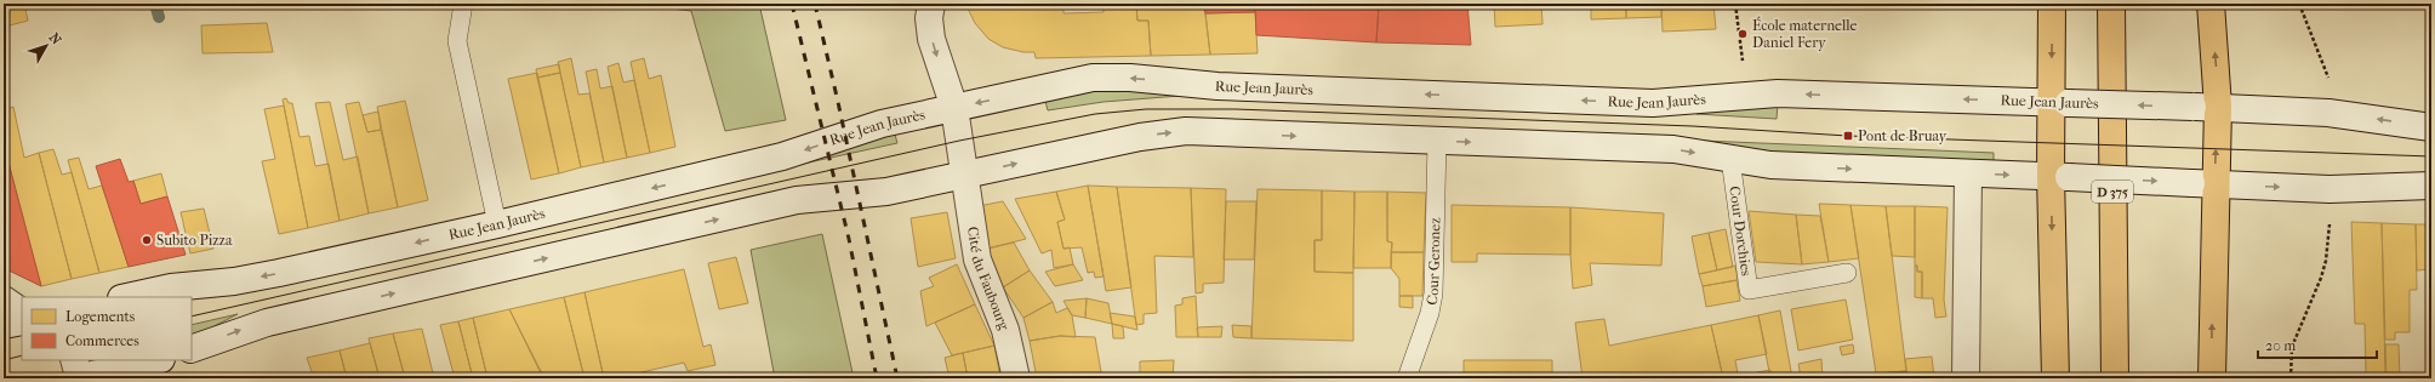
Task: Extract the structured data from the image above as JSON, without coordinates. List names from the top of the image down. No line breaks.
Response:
{"streets":{"main road":["Rue Jean Jaurès","D 375","Cité du Faubourg"],"lane":["Cour Dorchies","Cour Geronez"]},"crossings":[["Rue Jean Jaurès","Cité du Faubourg"]],"places":{"other":["École maternelle Daniel Fery","Subito Pizza"],"transit":["Pont de Bruay"]},"legend":["Logements","Commerces"],"scale_bar":"20 m","north":"top right"}
